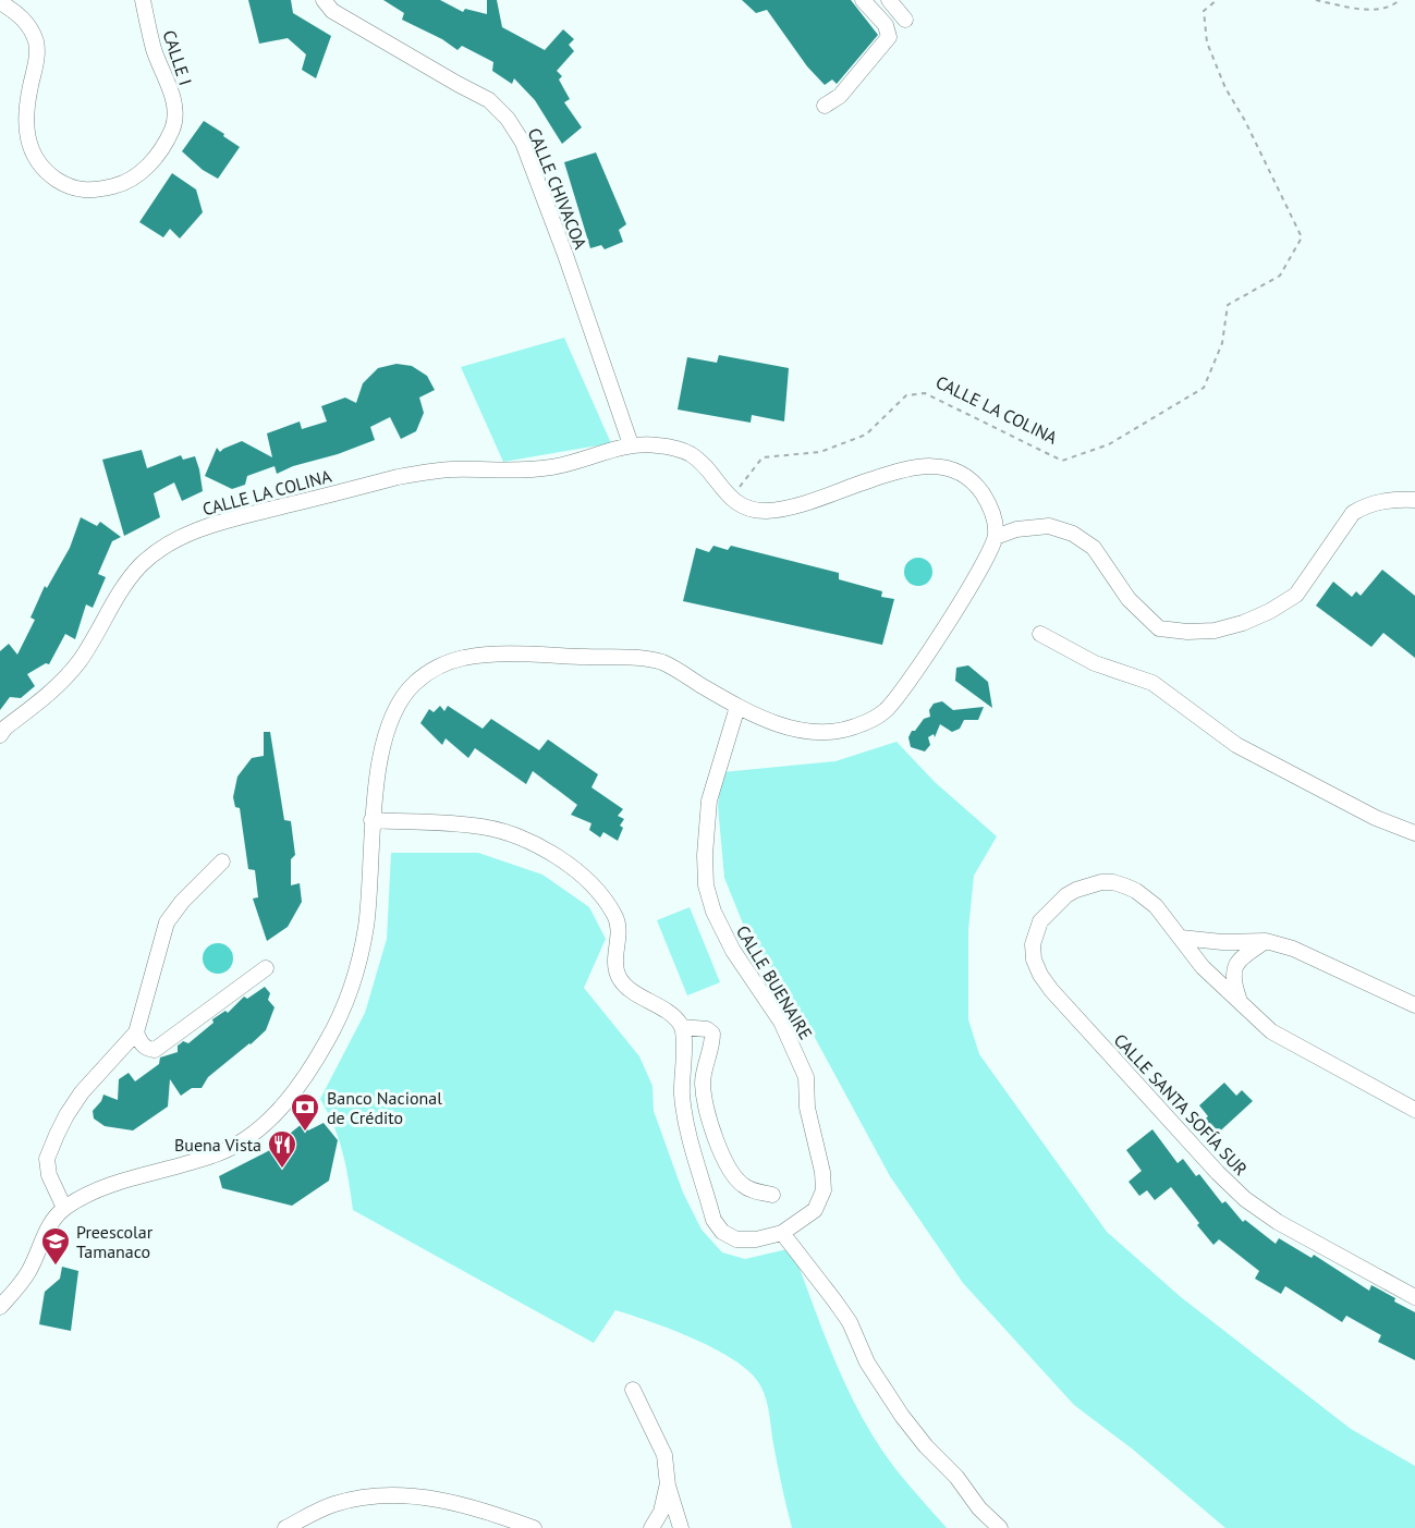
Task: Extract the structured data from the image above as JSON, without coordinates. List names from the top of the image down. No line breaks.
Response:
{"streets":{"street":["CALLE I","CALLE CHIVACOA","CALLE LA COLINA","CALLE BUENAIRE","CALLE SANTA SOFÍA SUR"]},"crossings":[["CALLE CHIVACOA","CALLE LA COLINA"]],"places":{"bank":["Banco Nacional de Crédito"],"restaurant":["Buena Vista"],"school or university":["Preescolar Tamanaco"]}}
